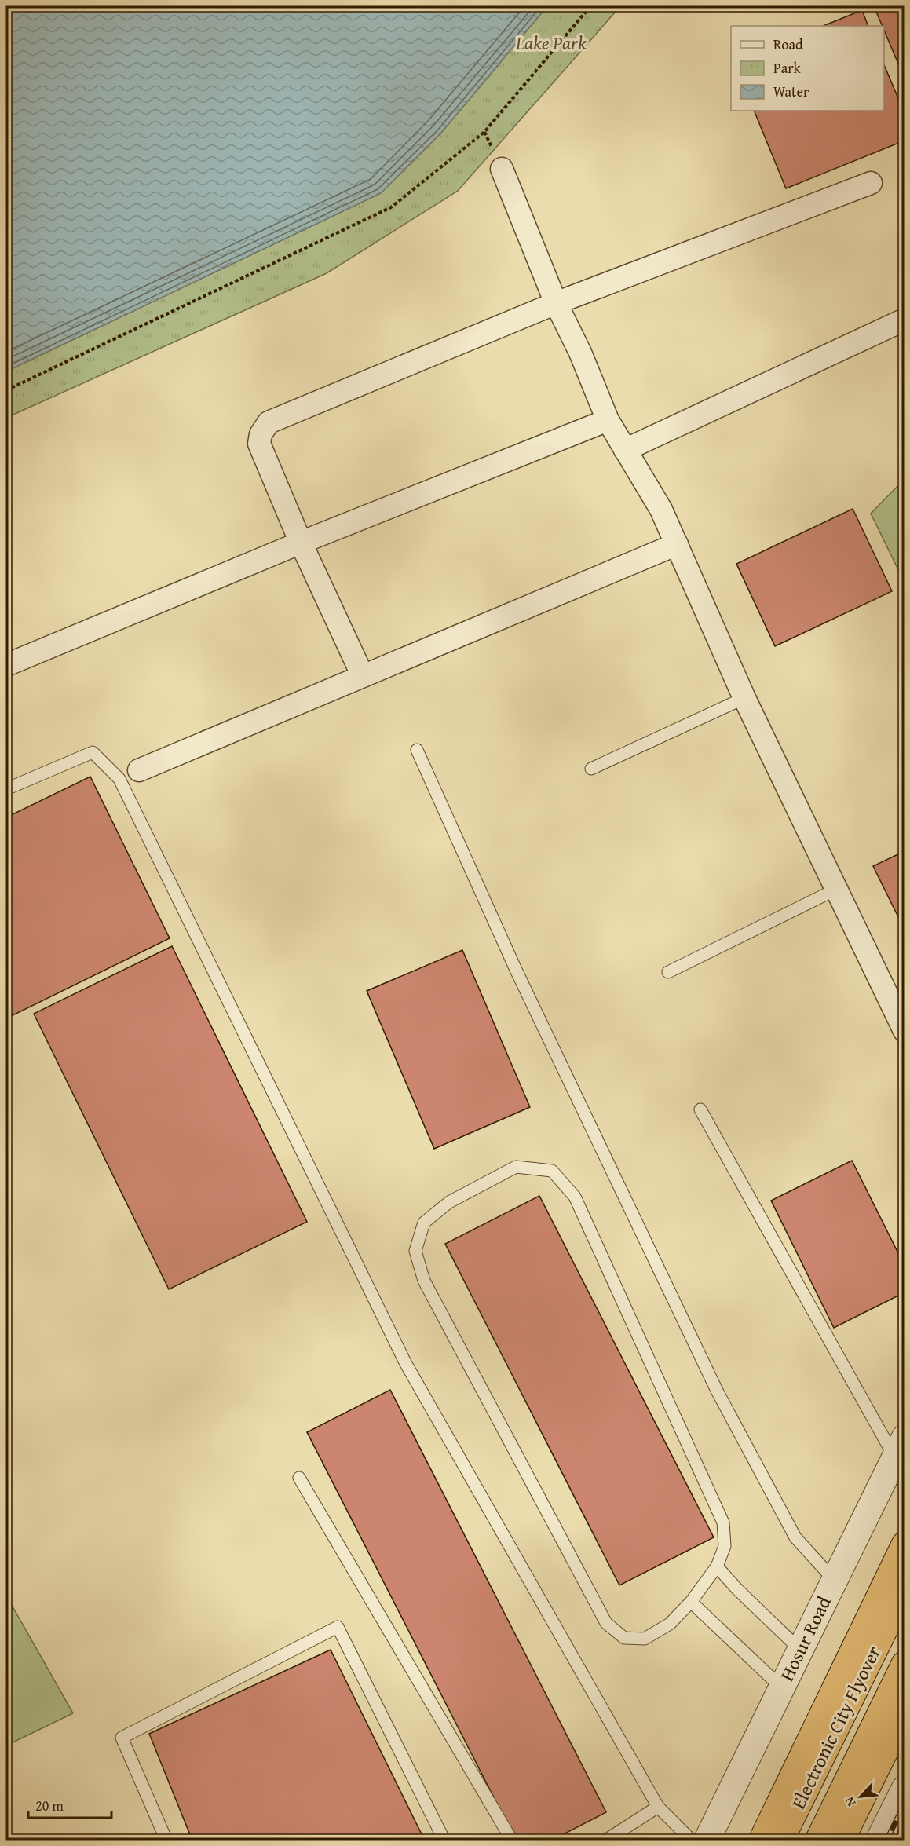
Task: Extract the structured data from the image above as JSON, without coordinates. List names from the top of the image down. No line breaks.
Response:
{"streets":{"highway":["Electronic City Flyover"],"street":["Hosur Road"]},"parks":["Lake Park"],"legend":["Road","Park","Water"],"scale_bar":"20 m","north":"bottom left"}
